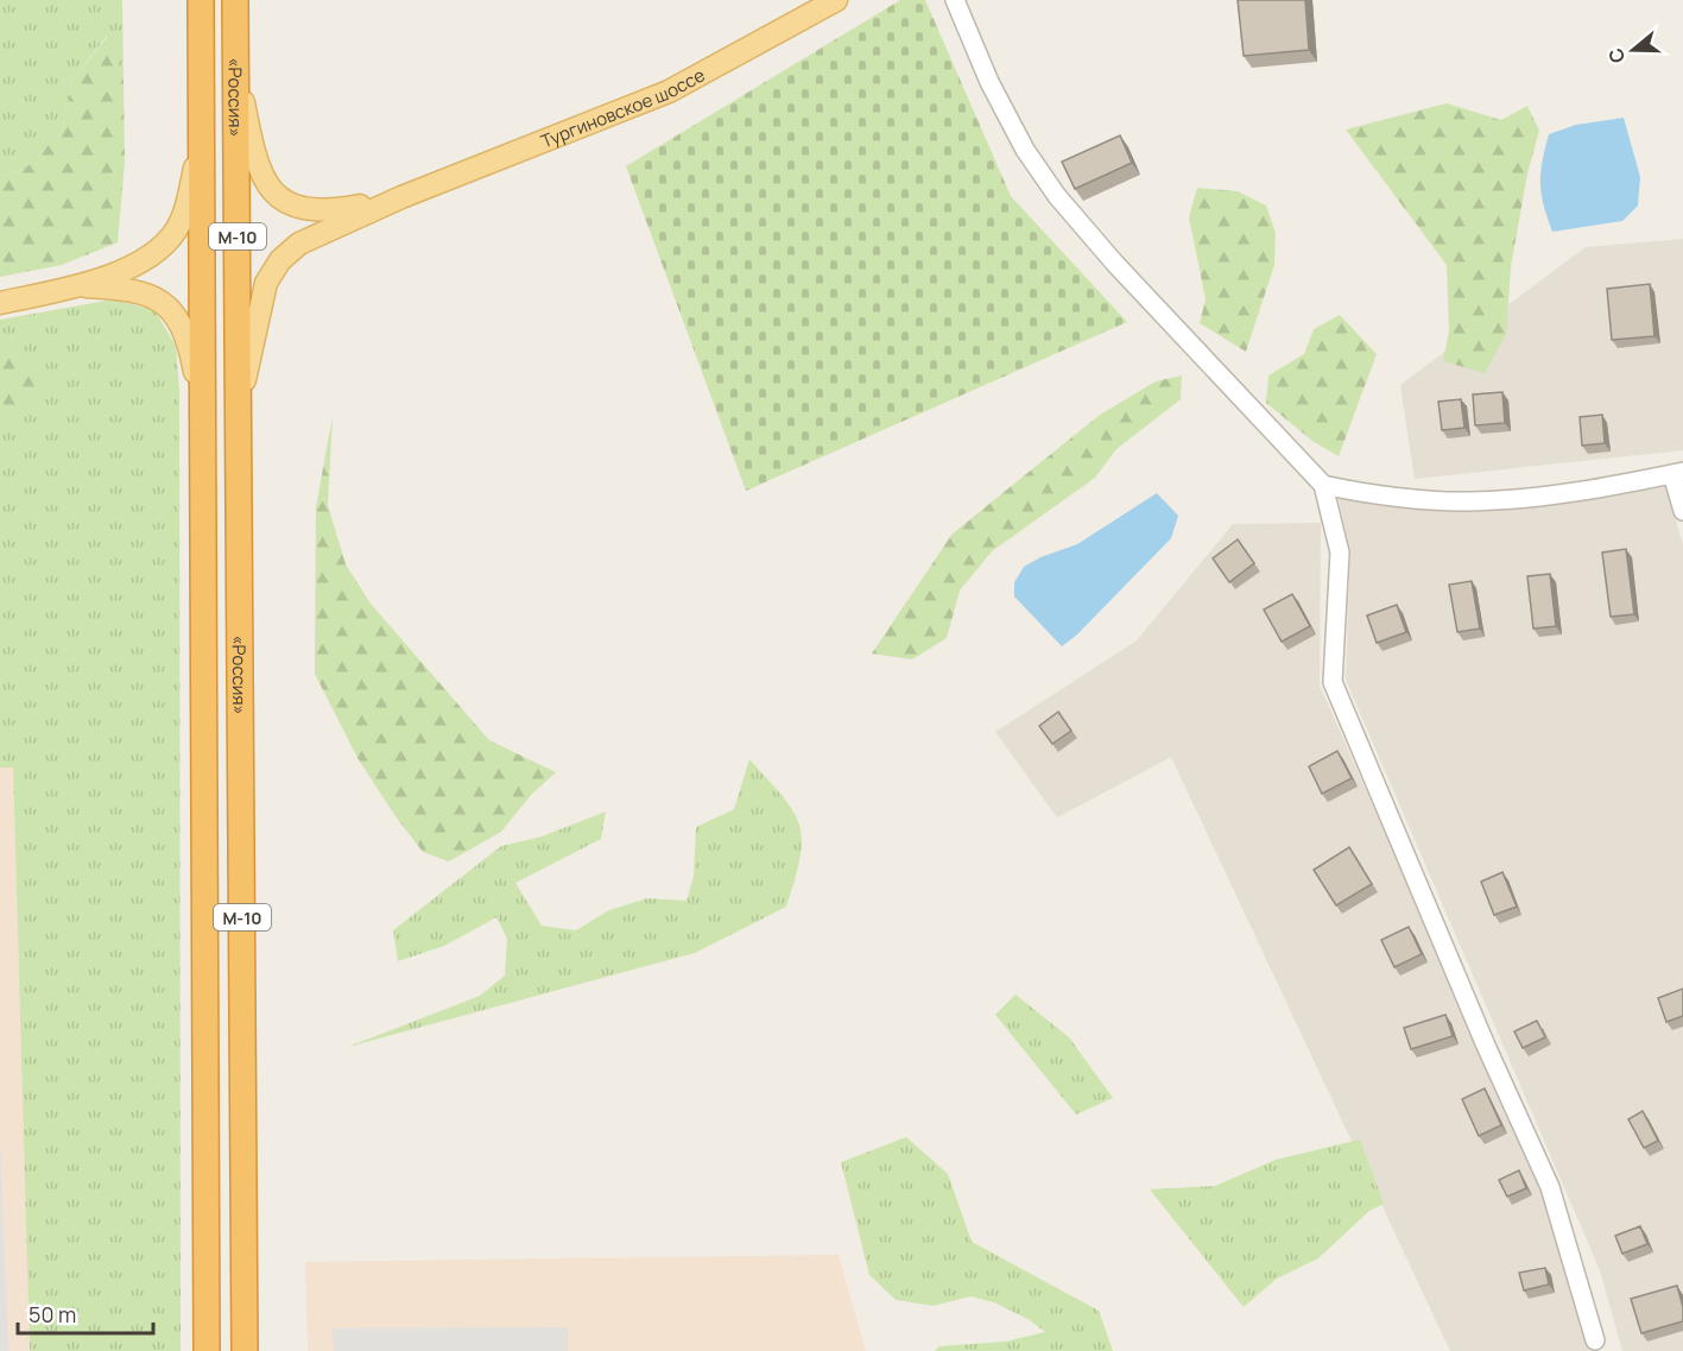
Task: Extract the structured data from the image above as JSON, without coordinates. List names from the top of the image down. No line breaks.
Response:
{"streets":{"highway":["«Россия»","М-10"],"main road":["Тургиновское шоссе"]},"crossings":[["«Россия»","Тургиновское шоссе"]],"scale_bar":"50 m","north":"left"}
